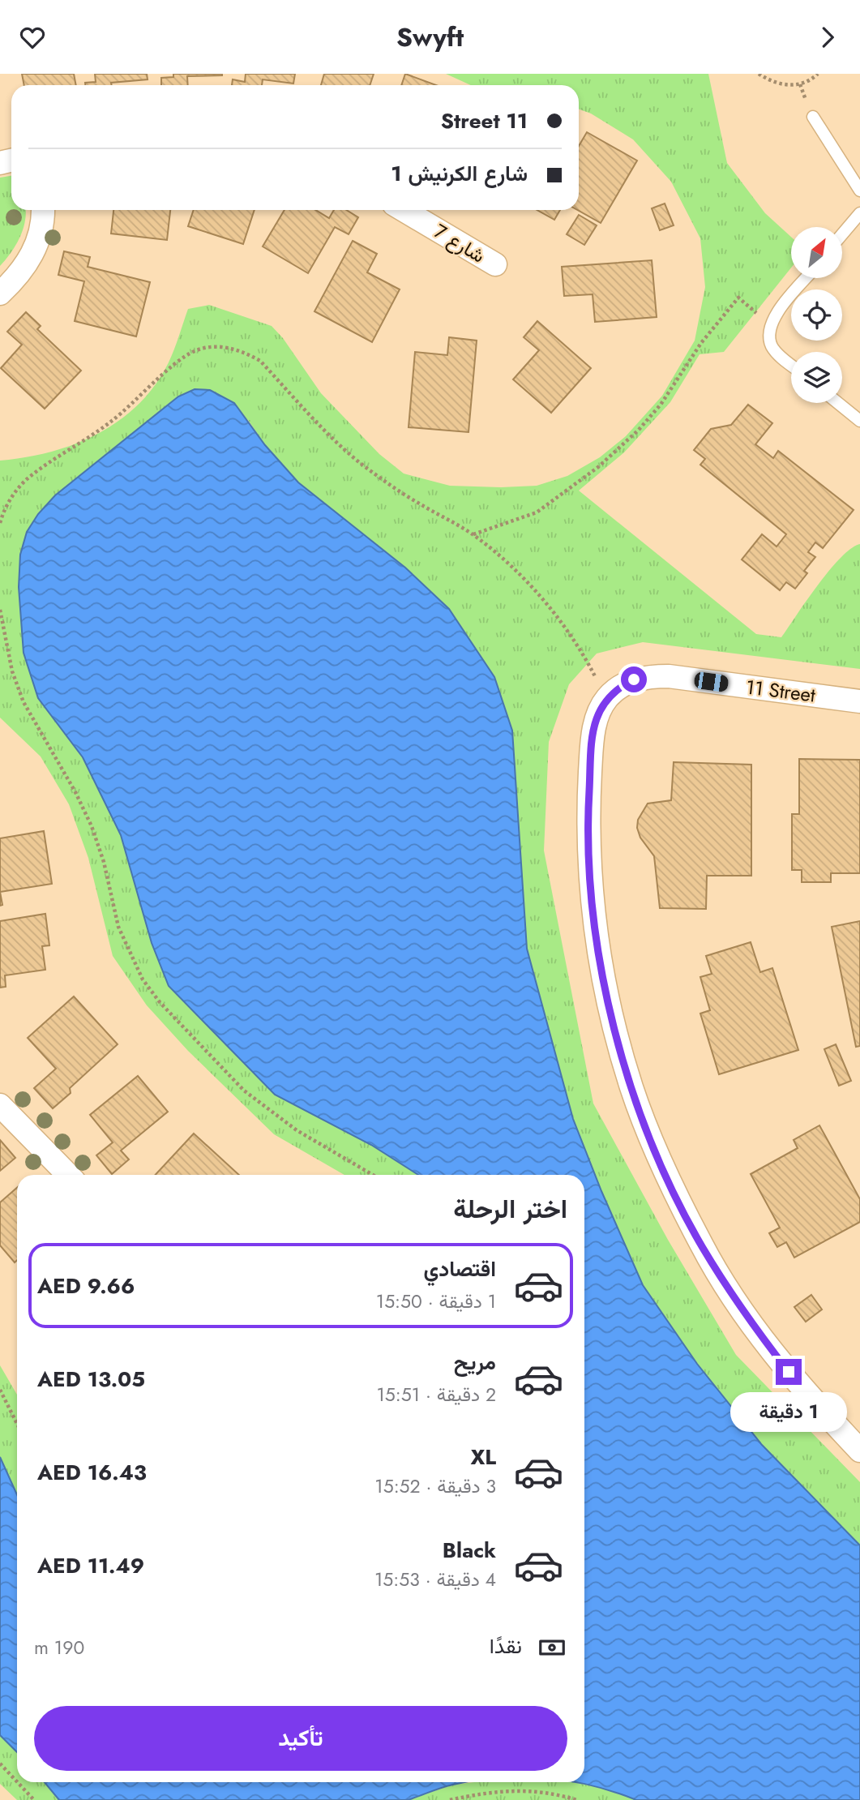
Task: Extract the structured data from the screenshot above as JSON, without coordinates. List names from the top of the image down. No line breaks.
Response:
{"streets":{"street":["شارع 7","11 Street"]},"north":"top right","page":{"header":"Swyft","banner":["11 Street","شارع الكرنيش 1"],"heading":"اختر الرحلة","list":[{"name":"اقتصادي","note":"1 دقيقة · 15:50","value":"AED 9.66"},{"name":"مريح","note":"2 دقيقة · 15:51","value":"AED 13.05"},{"name":"XL","note":"3 دقيقة · 15:52","value":"AED 16.43"},{"name":"Black","note":"4 دقيقة · 15:53","value":"AED 11.49"}],"bubble":"1 دقيقة","pay":["نقدًا","190 m"],"buttons":"تأكيد"}}
